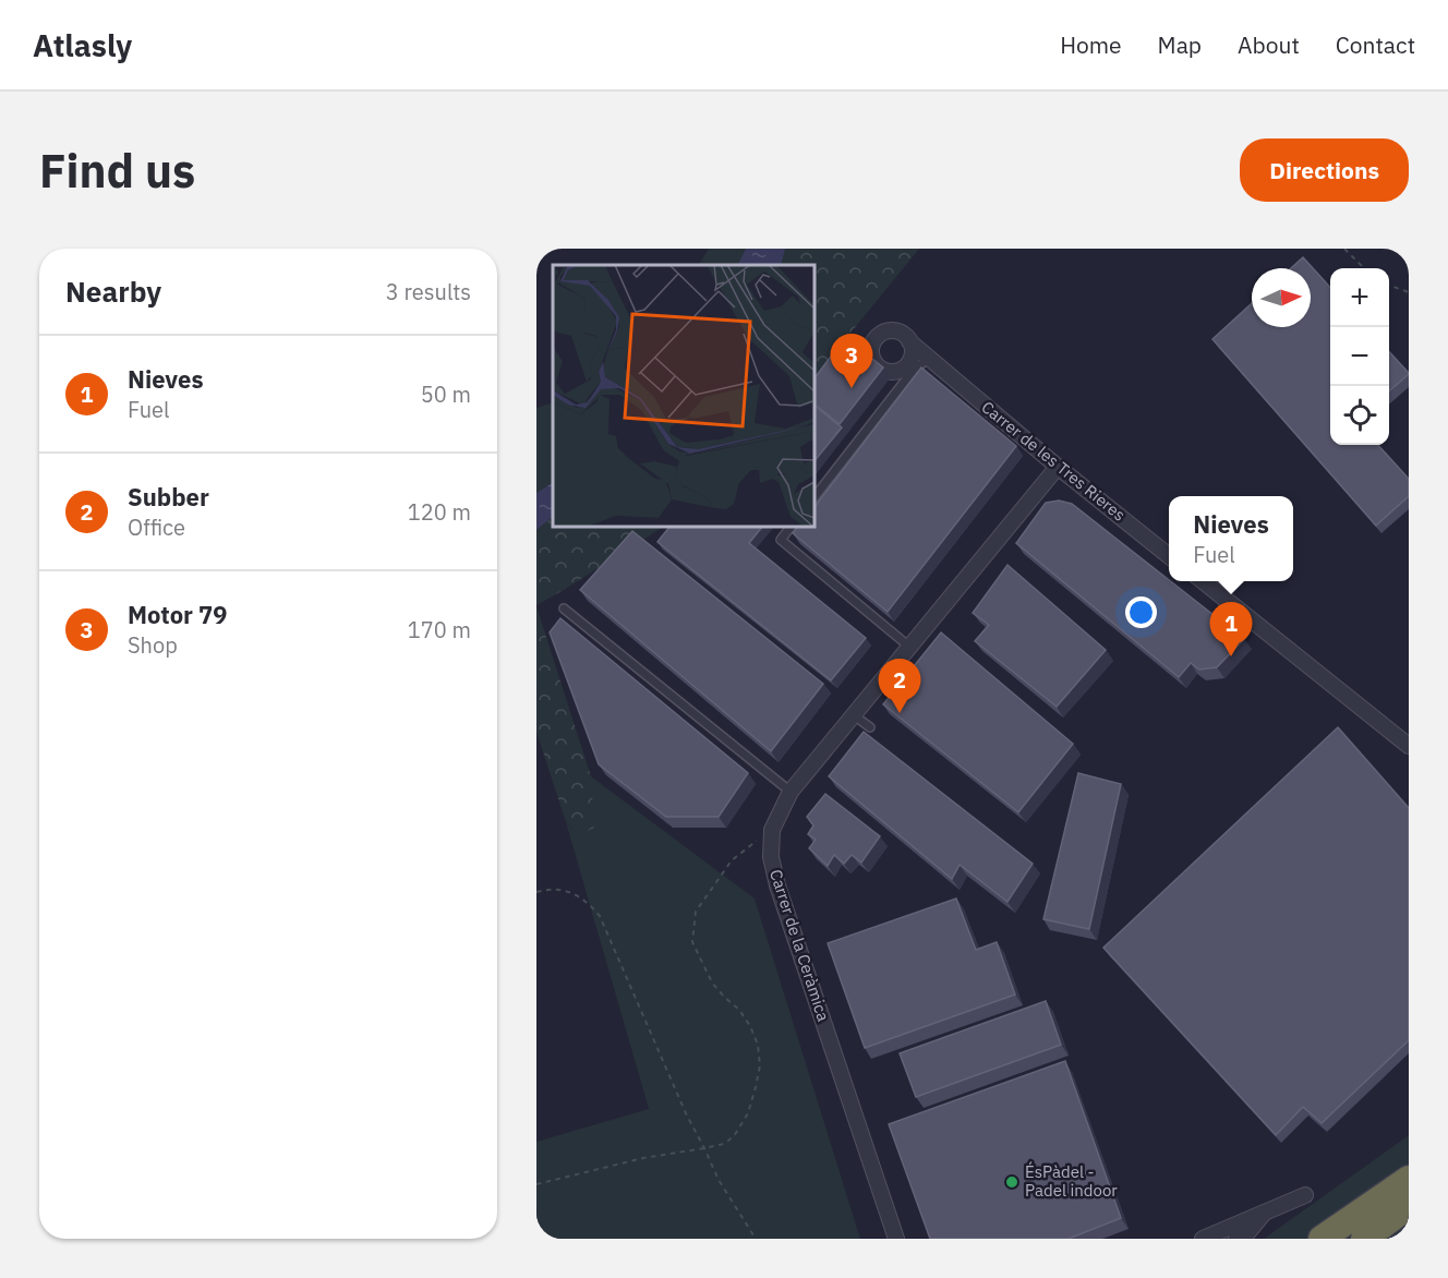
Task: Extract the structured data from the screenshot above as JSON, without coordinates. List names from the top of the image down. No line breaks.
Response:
{"streets":{"street":["Carrer de les Tres Rieres","Carrer de la Ceràmica"]},"crossings":[["Carrer de les Tres Rieres","Carrer de la Ceràmica"]],"places":["ÉsPàdel - Padel indoor"],"north":"right","page":{"header":"Atlasly","nav":["Home","Map","About","Contact"],"buttons":"Directions","title":"Find us","heading":["Nearby","3 results"],"map_buttons":["+","−"],"list":[{"mark":"1","name":"Nieves","note":"Fuel","value":"50 m"},{"mark":"2","name":"Subber","note":"Office","value":"120 m"},{"mark":"3","name":"Motor 79","note":"Shop","value":"170 m"}],"pins":["3","1","2"],"popup":["Nieves","Fuel"]}}
